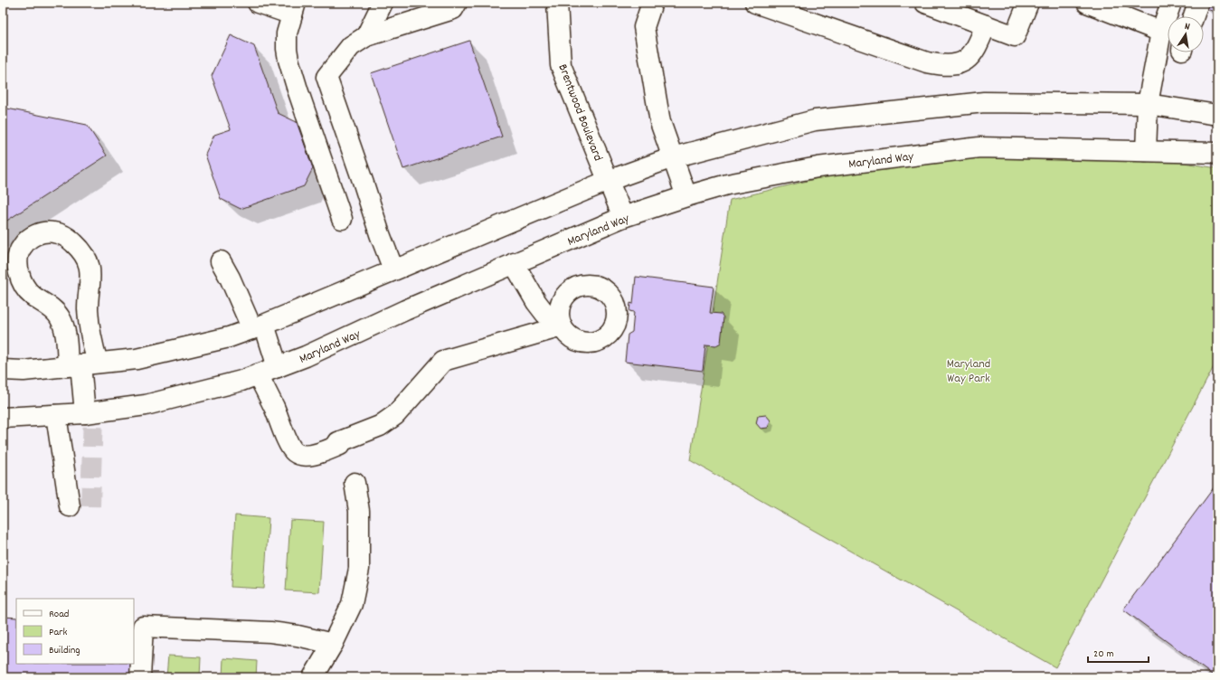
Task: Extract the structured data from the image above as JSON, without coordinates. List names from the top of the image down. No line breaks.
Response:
{"streets":{"main road":["Brentwood Boulevard","Maryland Way"]},"crossings":[["Brentwood Boulevard","Maryland Way"]],"parks":["Maryland Way Park"],"legend":["Road","Park","Building"],"scale_bar":"20 m","north":"top"}
